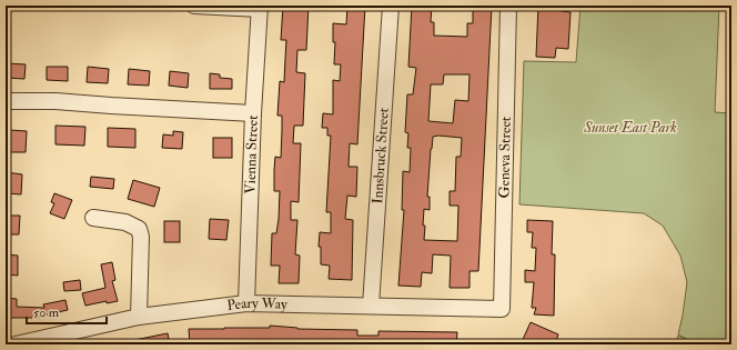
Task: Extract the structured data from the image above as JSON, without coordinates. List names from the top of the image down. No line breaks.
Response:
{"streets":{"street":["Vienna Street","Innsbruck Street","Geneva Street","Peary Way"]},"crossings":[["Vienna Street","Peary Way"],["Innsbruck Street","Peary Way"],["Geneva Street","Peary Way"]],"parks":["Sunset East Park"],"scale_bar":"50 m"}
